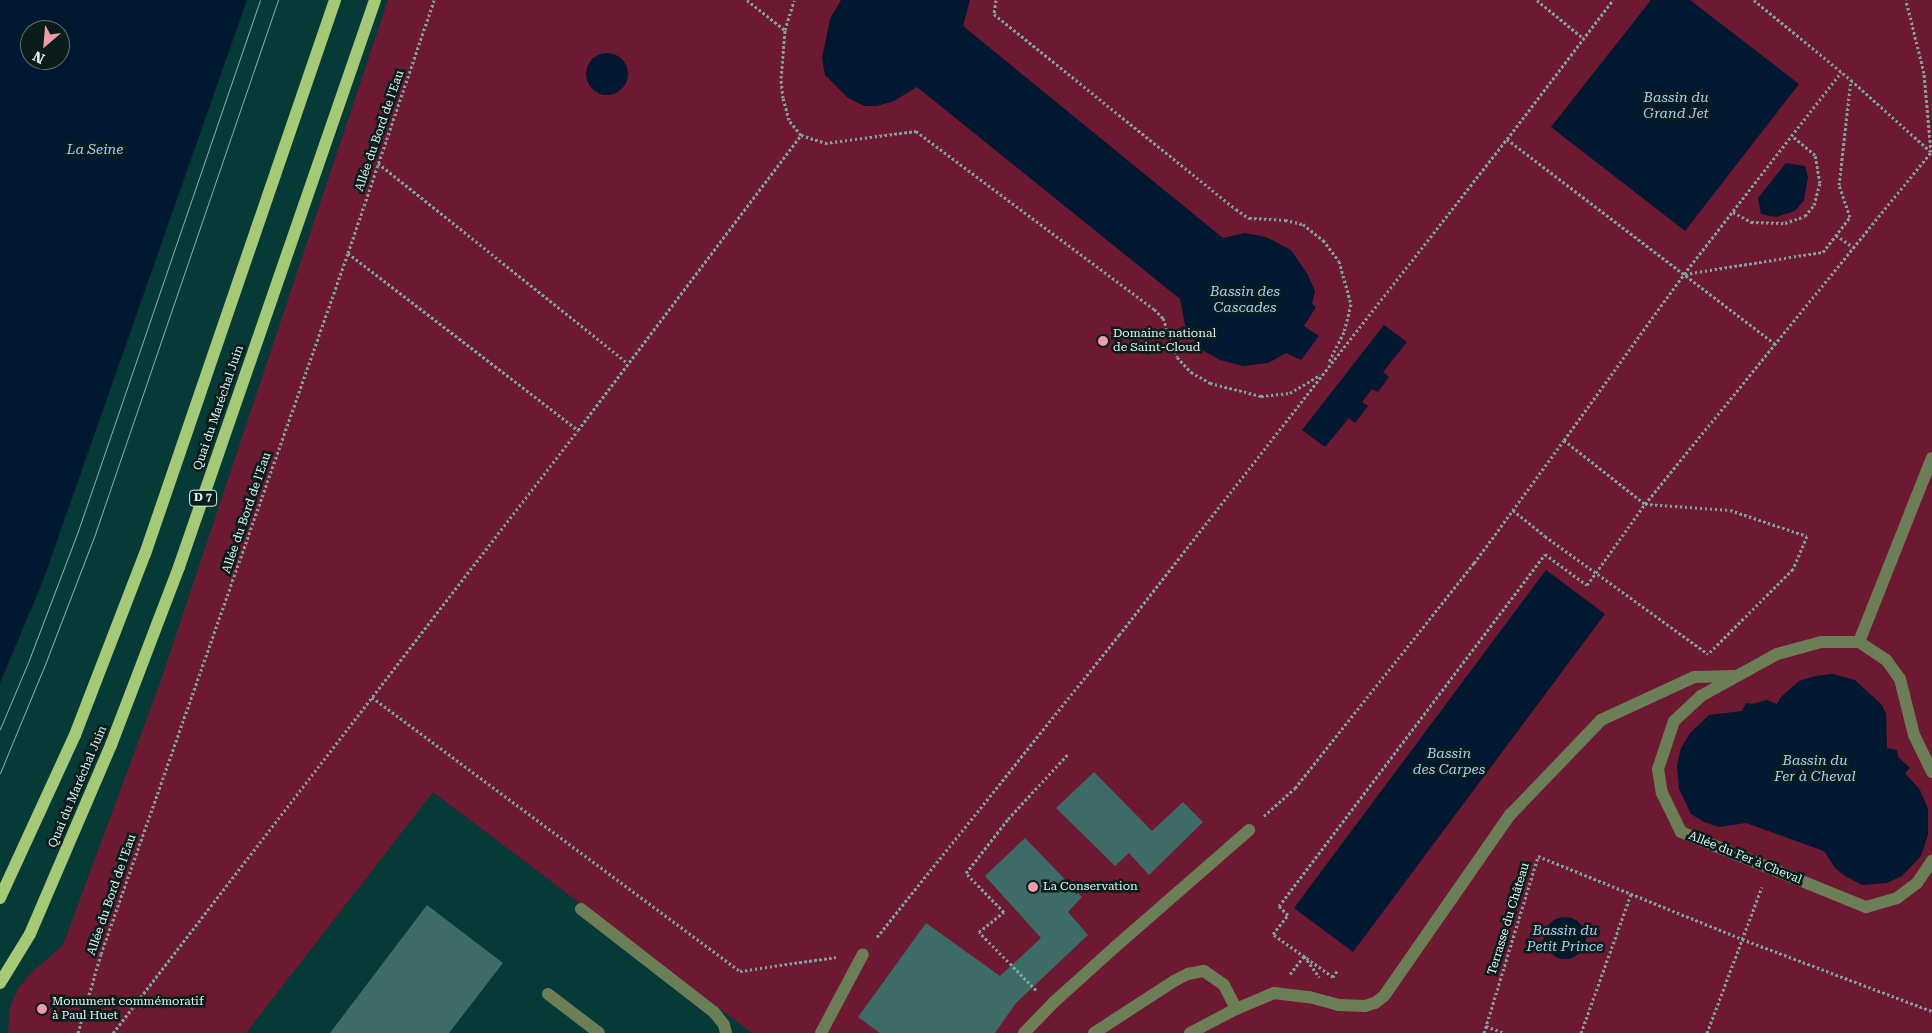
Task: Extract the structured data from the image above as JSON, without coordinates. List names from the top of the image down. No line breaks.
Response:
{"streets":{"main road":["Quai du Maréchal Juin","D 7"],"lane":["Allée du Fer à Cheval"],"path":["Allée du Bord de l'Eau","Terrasse du Château"]},"water":["Bassin du Grand Jet","La Seine","Bassin des Cascades","Bassin des Carpes","Bassin du Fer à Cheval","Bassin du Petit Prince"],"places":["Domaine national de Saint-Cloud","La Conservation","Monument commémoratif à Paul Huet"],"north":"bottom left"}
